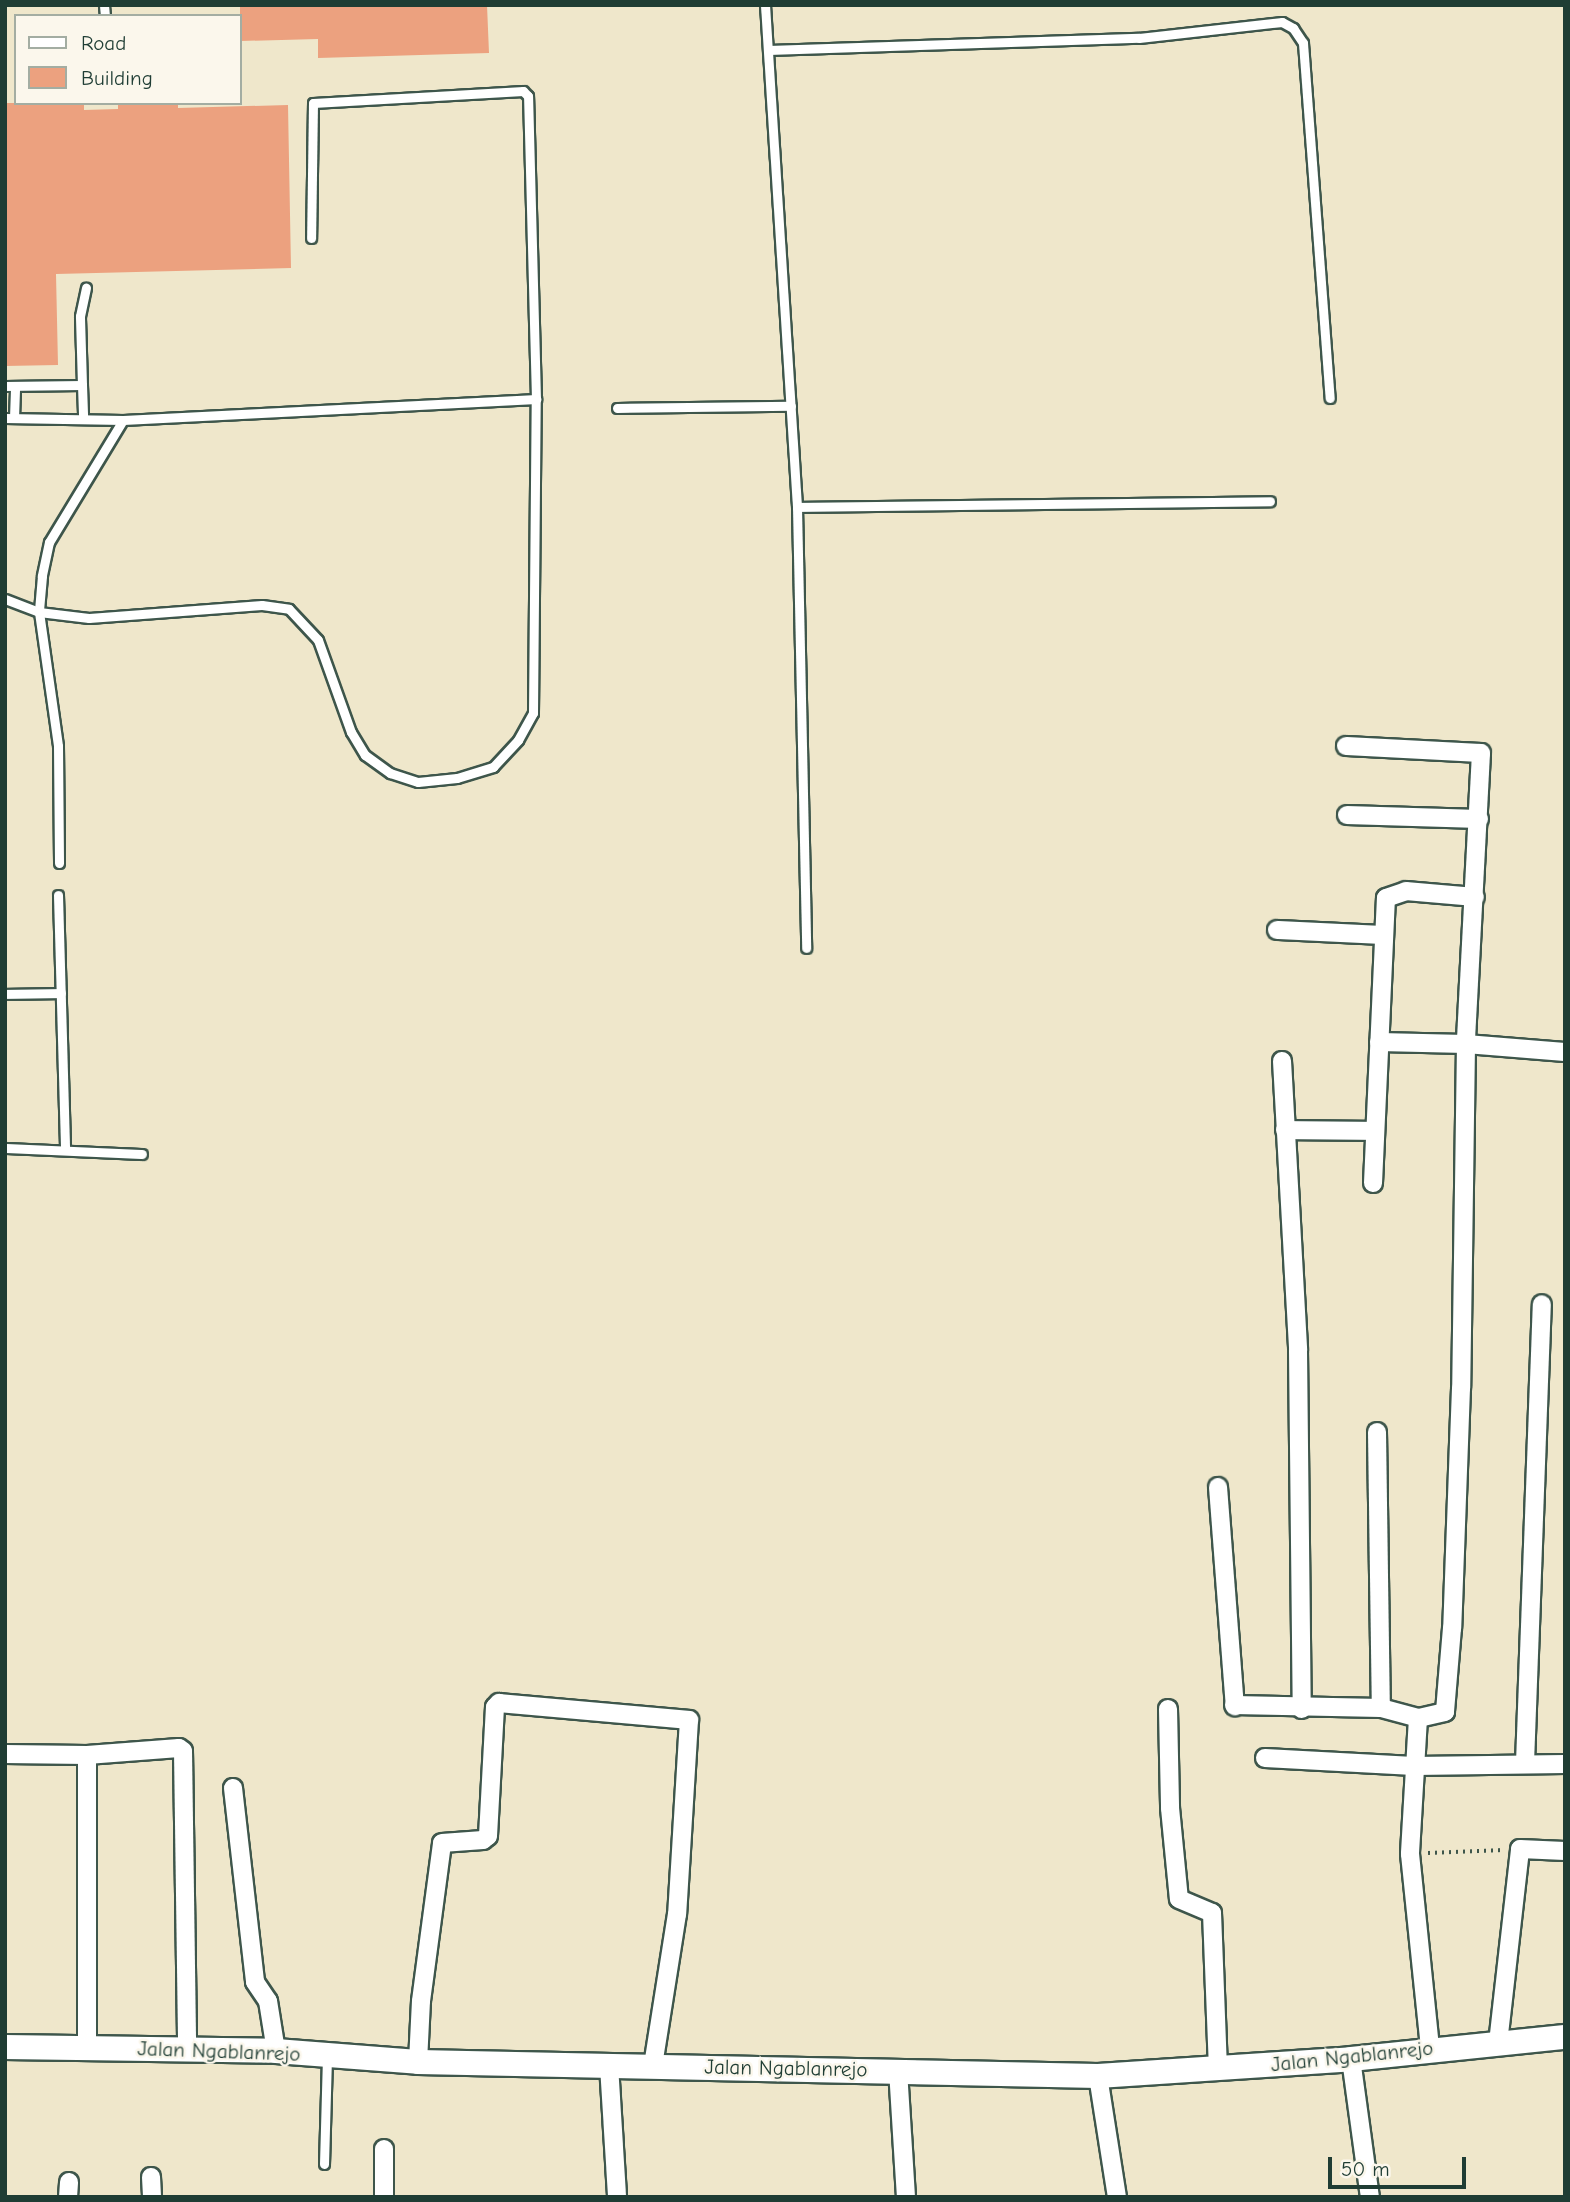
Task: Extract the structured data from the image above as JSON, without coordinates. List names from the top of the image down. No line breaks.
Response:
{"streets":{"street":["Jalan Ngablanrejo"]},"legend":["Road","Building"],"scale_bar":"50 m"}
